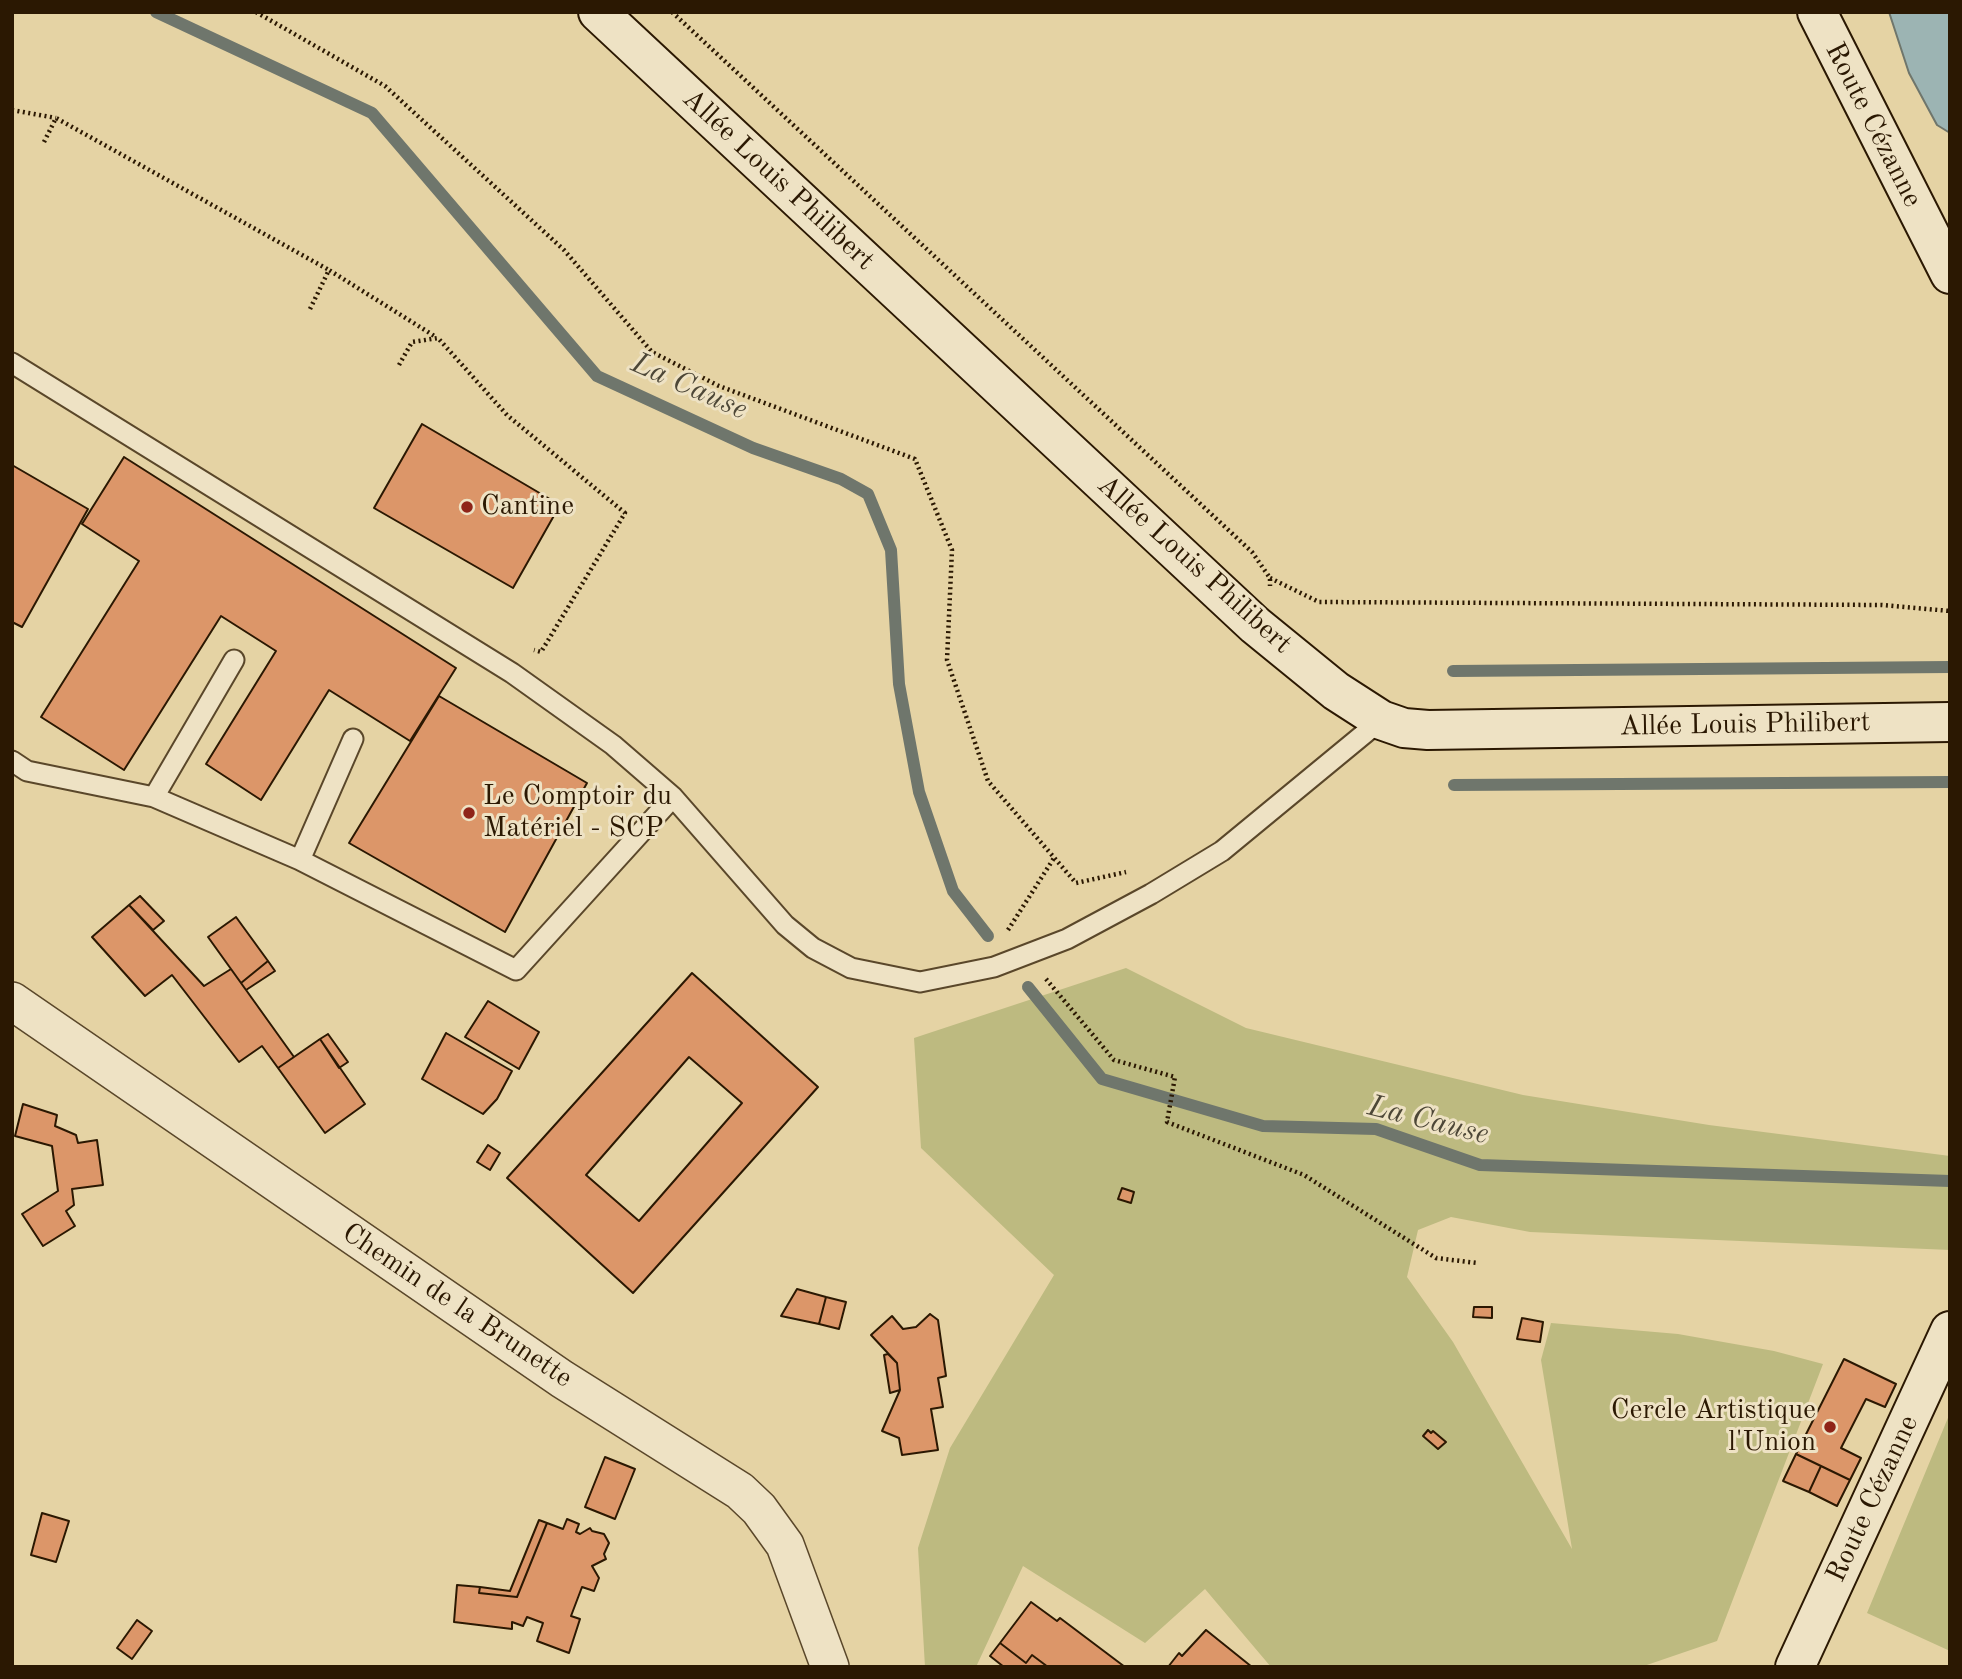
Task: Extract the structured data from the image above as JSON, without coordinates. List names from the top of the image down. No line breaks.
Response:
{"streets":{"street":["Route Cézanne","Allée Louis Philibert","Chemin de la Brunette"]},"water":["La Cause"],"places":["Cantine","Le Comptoir du Matériel - SCP","Cercle Artistique l'Union"]}
